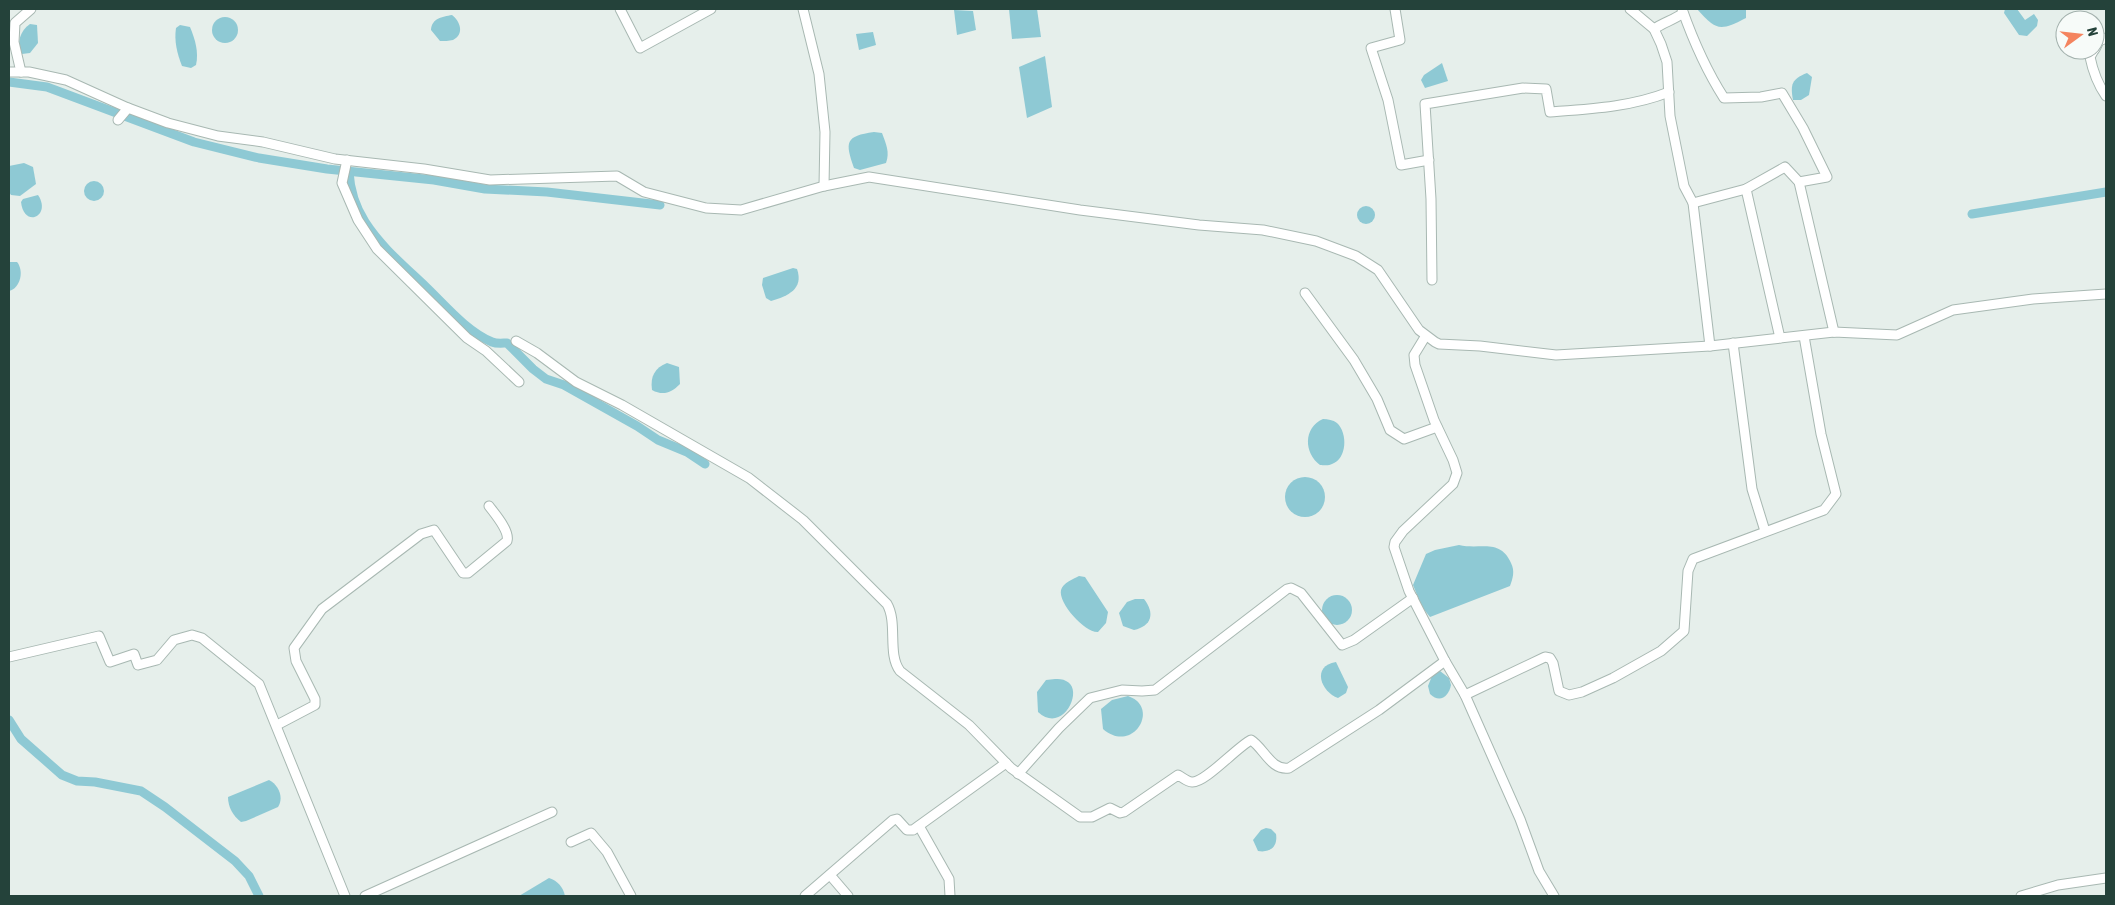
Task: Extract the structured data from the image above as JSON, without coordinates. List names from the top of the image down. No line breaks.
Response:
{"north":"right"}
